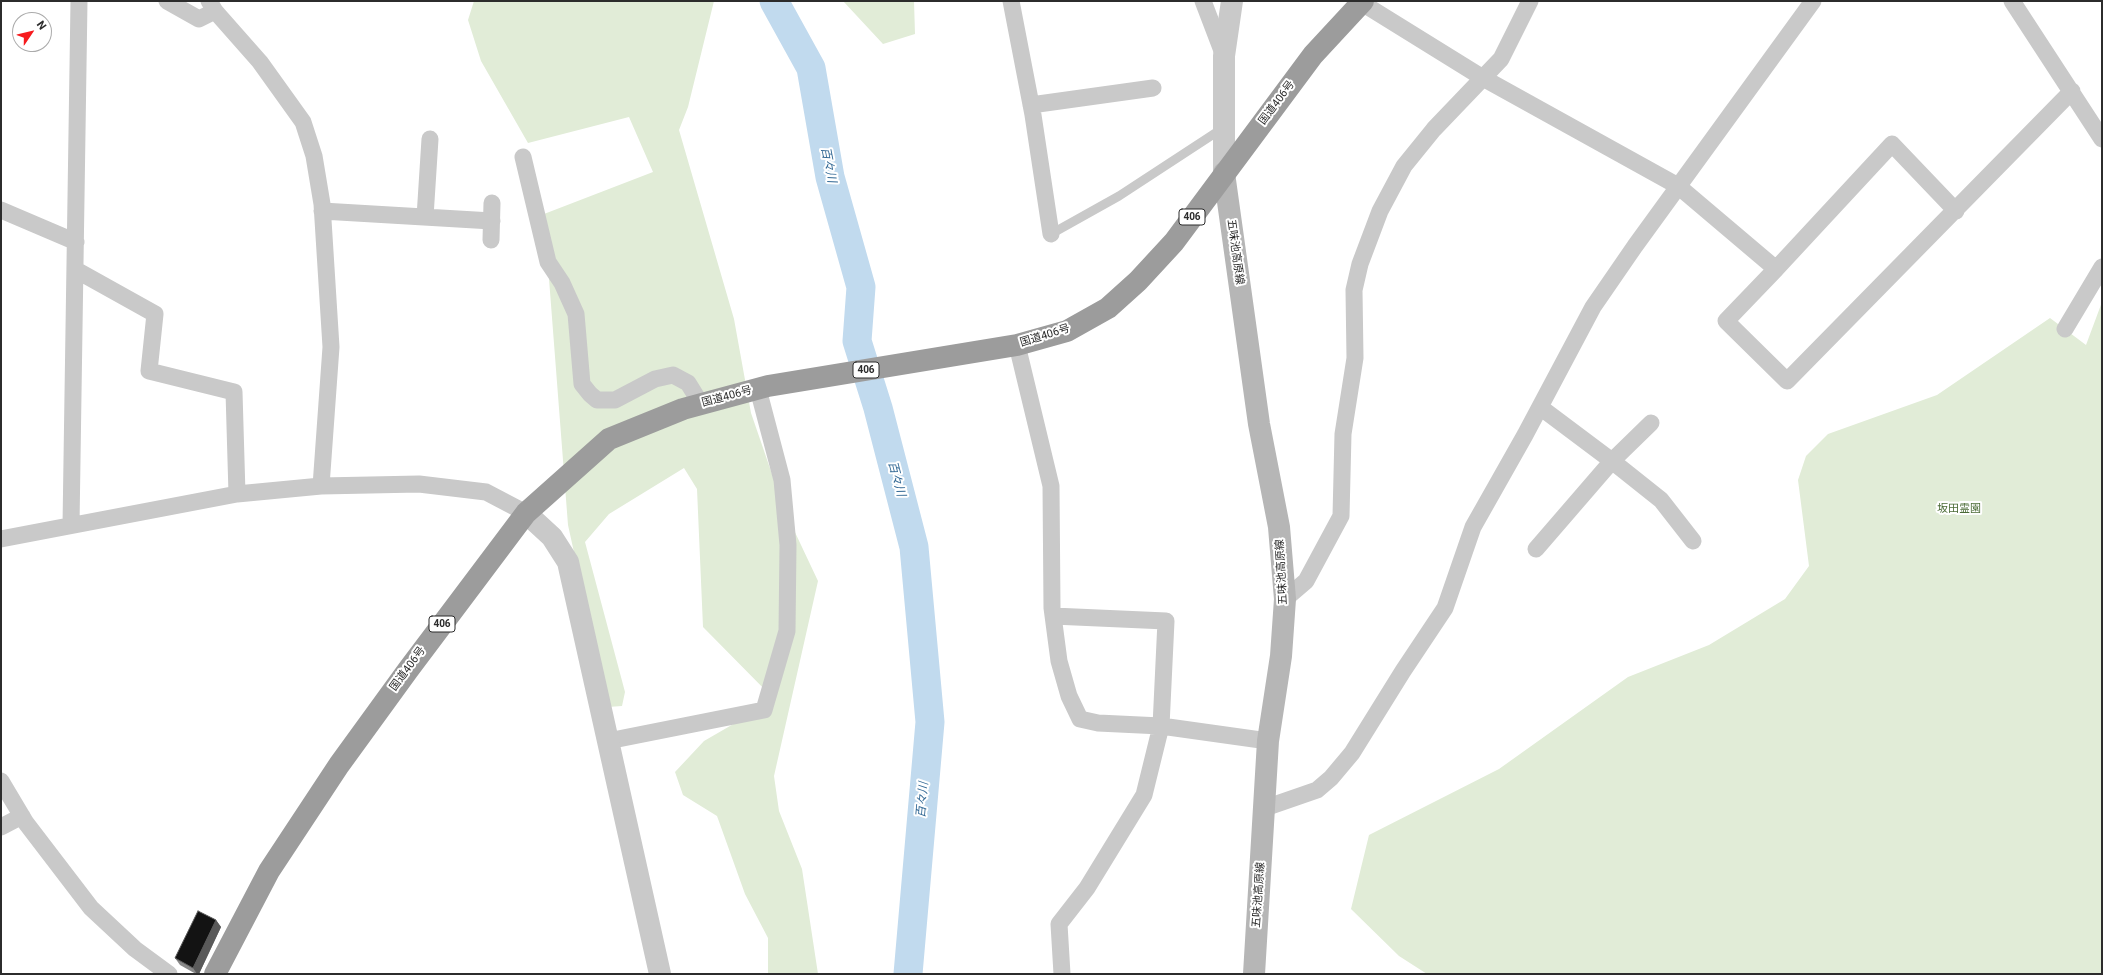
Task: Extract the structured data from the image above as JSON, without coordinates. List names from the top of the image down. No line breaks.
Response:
{"streets":{"highway":["国道406号","406"],"main road":["五味池高原線"]},"crossings":[["国道406号","五味池高原線"]],"water":["百々川"],"parks":["坂田霊園"],"north":"top right"}
